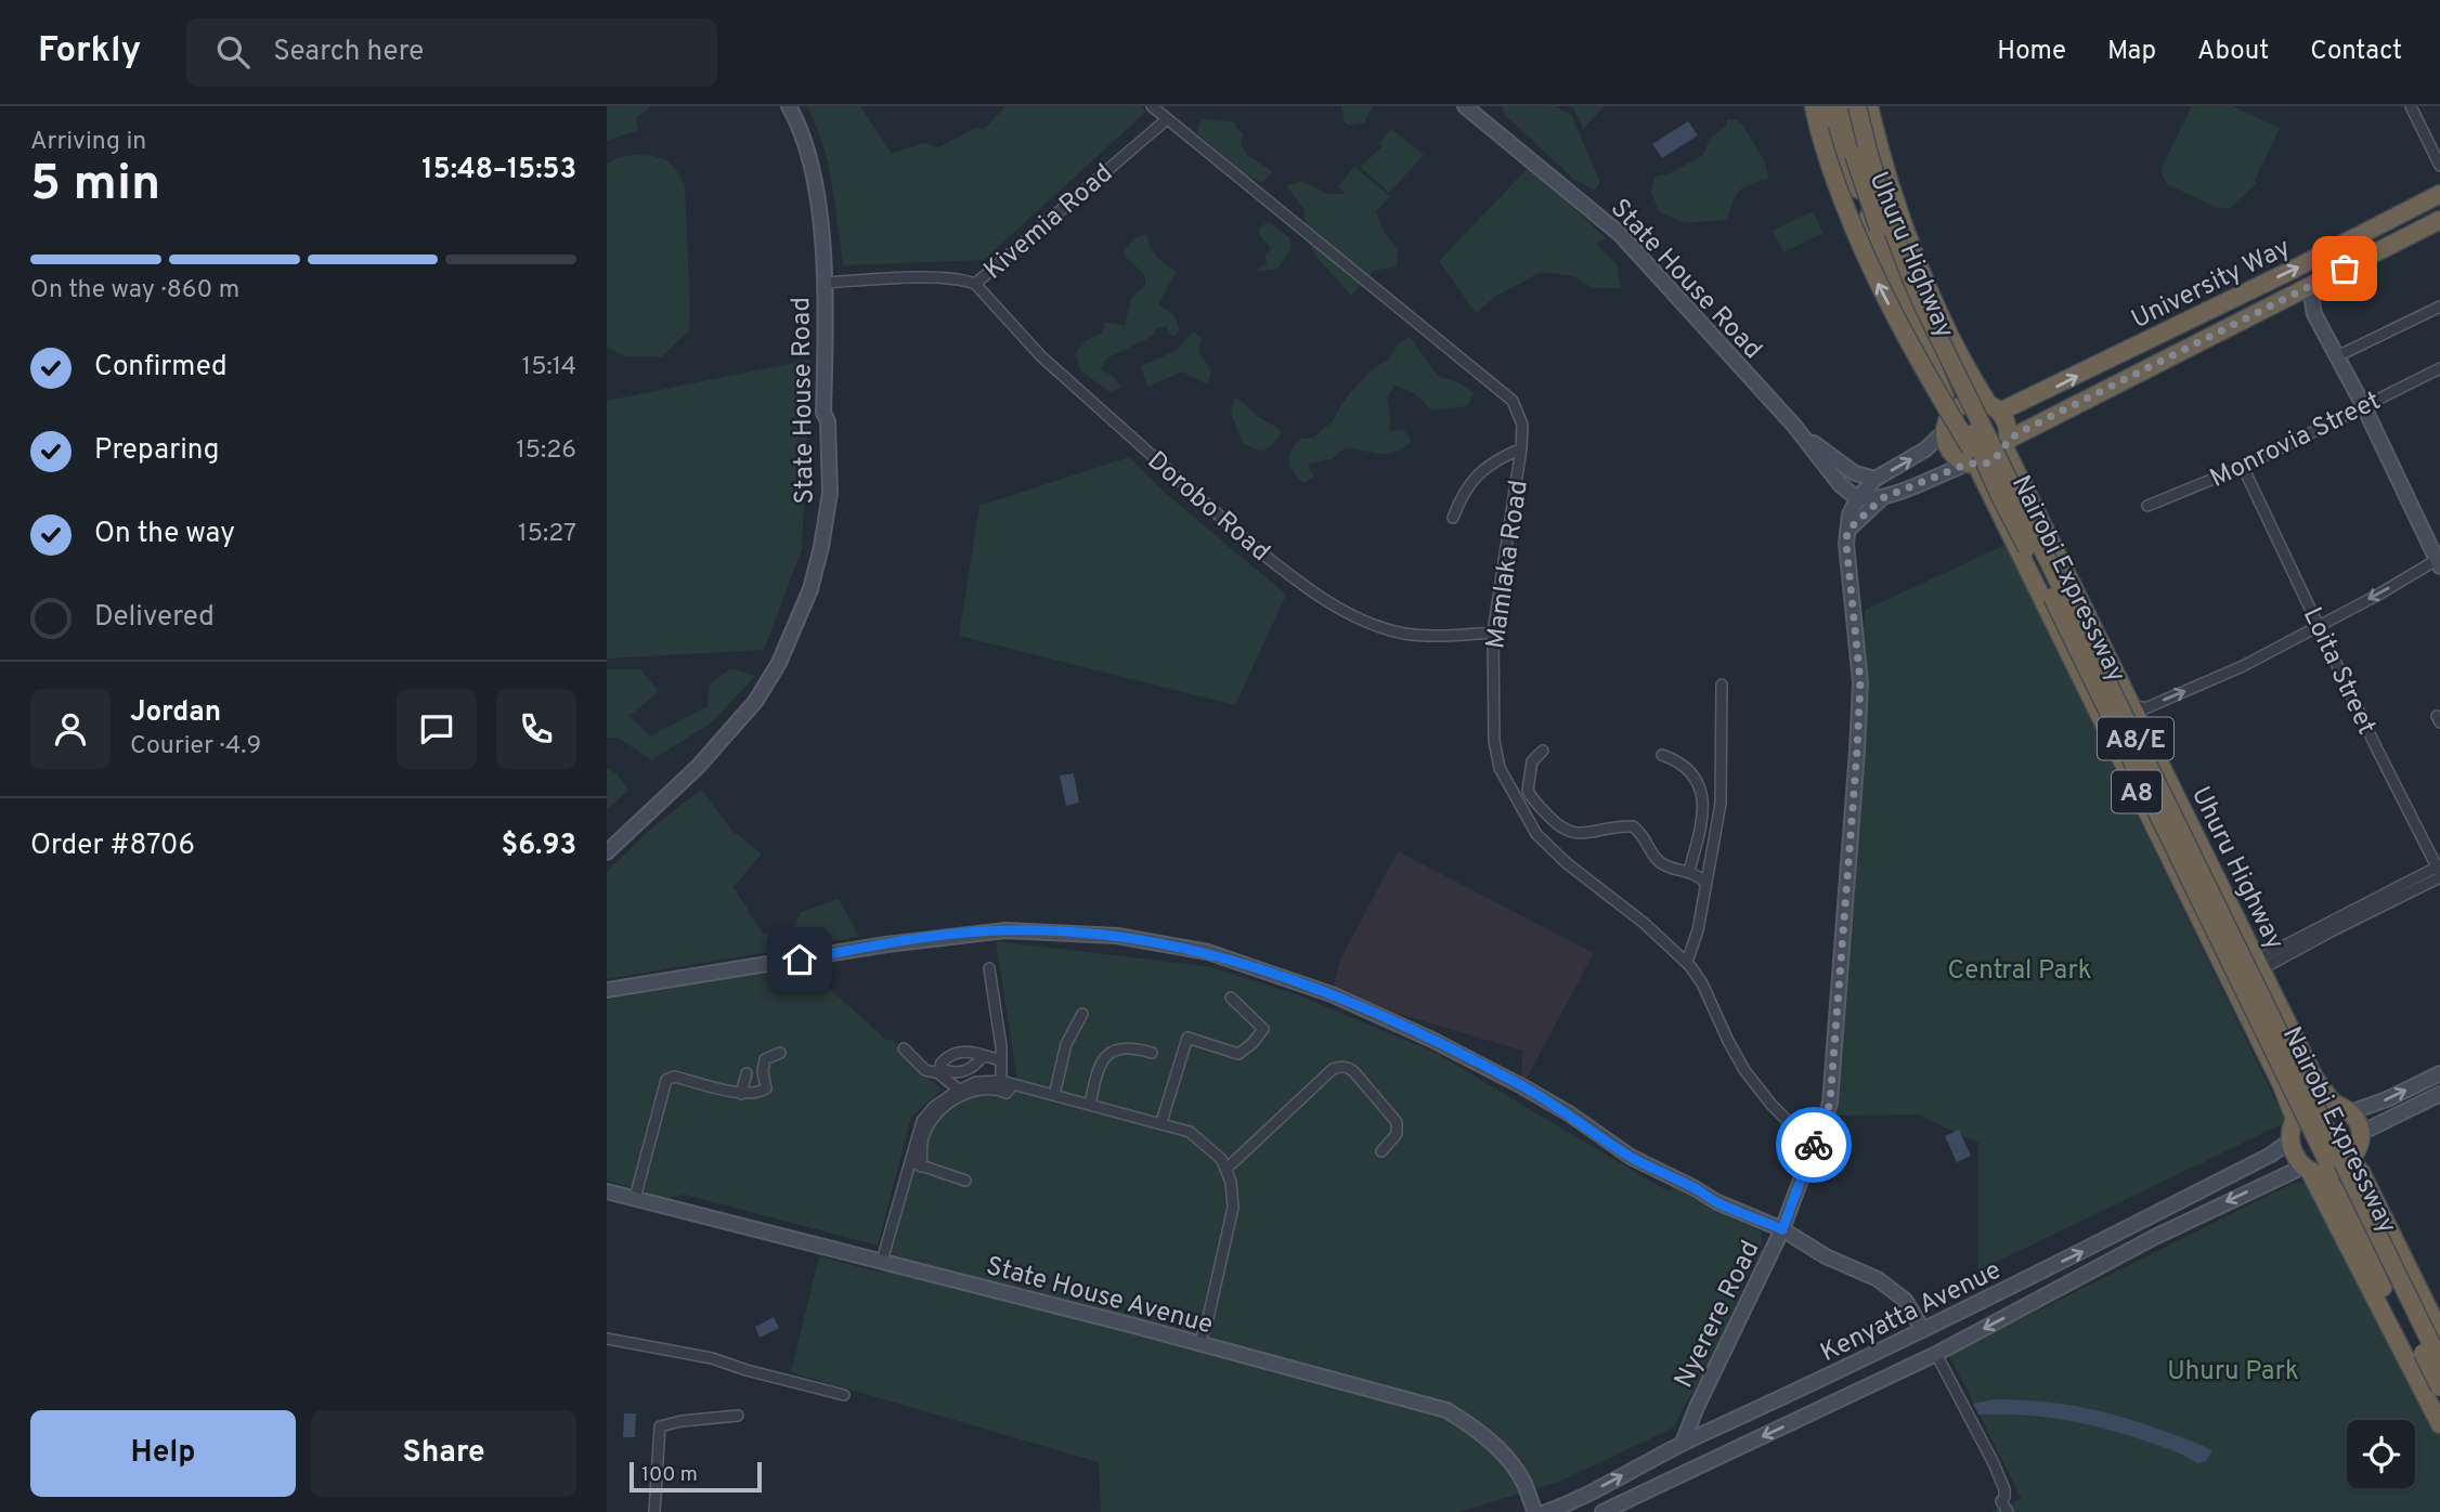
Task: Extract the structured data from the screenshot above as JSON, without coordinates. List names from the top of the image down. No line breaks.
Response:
{"streets":{"highway":["Uhuru Highway","University Way","Nairobi Expressway","A8/E","A8"],"street":["Kivemia Road","State House Road","Monrovia Street","Dorobo Road","Mamlaka Road","Loita Street","State House Avenue","Kenyatta Avenue","Nyerere Road"]},"crossings":[["Kivemia Road","State House Road"],["Kivemia Road","Dorobo Road"],["Kivemia Road","Mamlaka Road"],["Uhuru Highway","University Way"],["Uhuru Highway","A8"],["Uhuru Highway","Kenyatta Avenue"],["State House Road","Nyerere Road"],["University Way","A8"],["Monrovia Street","Loita Street"],["Dorobo Road","Mamlaka Road"],["Mamlaka Road","Nyerere Road"],["A8","Kenyatta Avenue"],["Kenyatta Avenue","Nyerere Road"]],"parks":["Central Park","Uhuru Park"],"scale_bar":"100 m","page":{"header":"Forkly","search":"Search here","nav":["Home","Map","About","Contact"],"heading":["5 min","Arriving in","15:48–15:53"],"panel":["Jordan","Courier · 4.9","Order #8706","$6.93"],"bar":"On the way · 860 m","list":[["Confirmed","15:14"],["Preparing","15:26"],["On the way","15:27"],"Delivered"],"buttons":["Help","Share"],"scale":"100 m"}}
